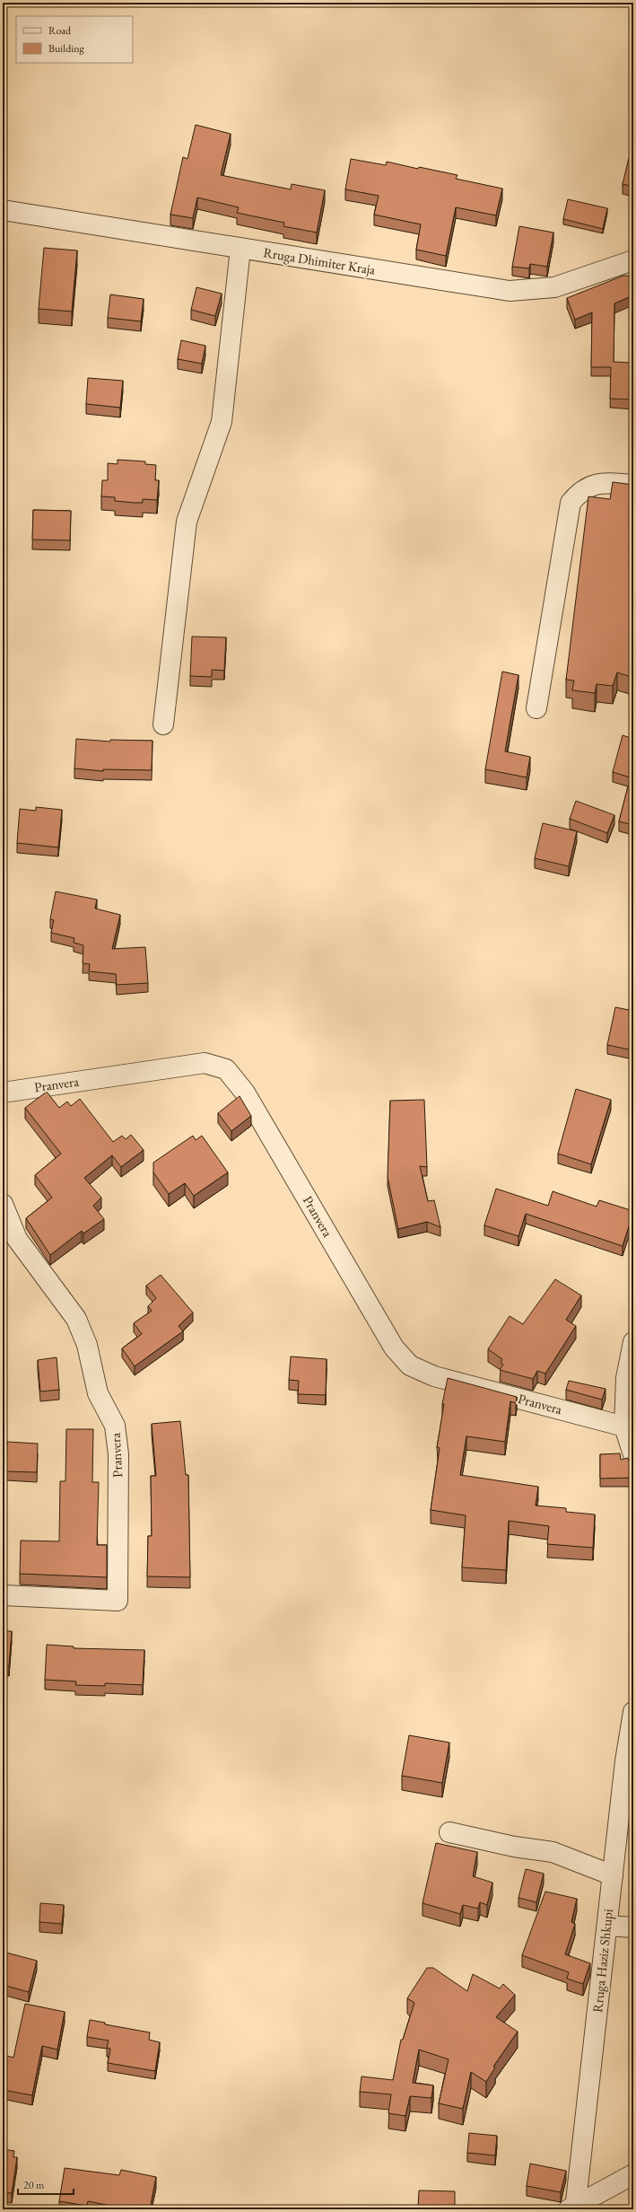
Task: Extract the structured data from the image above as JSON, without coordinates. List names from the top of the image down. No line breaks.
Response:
{"streets":{"street":["Rruga Dhimiter Kraja","Pranvera","Rruga Haziz Shkupi"]},"legend":["Road","Building"],"scale_bar":"20 m"}
